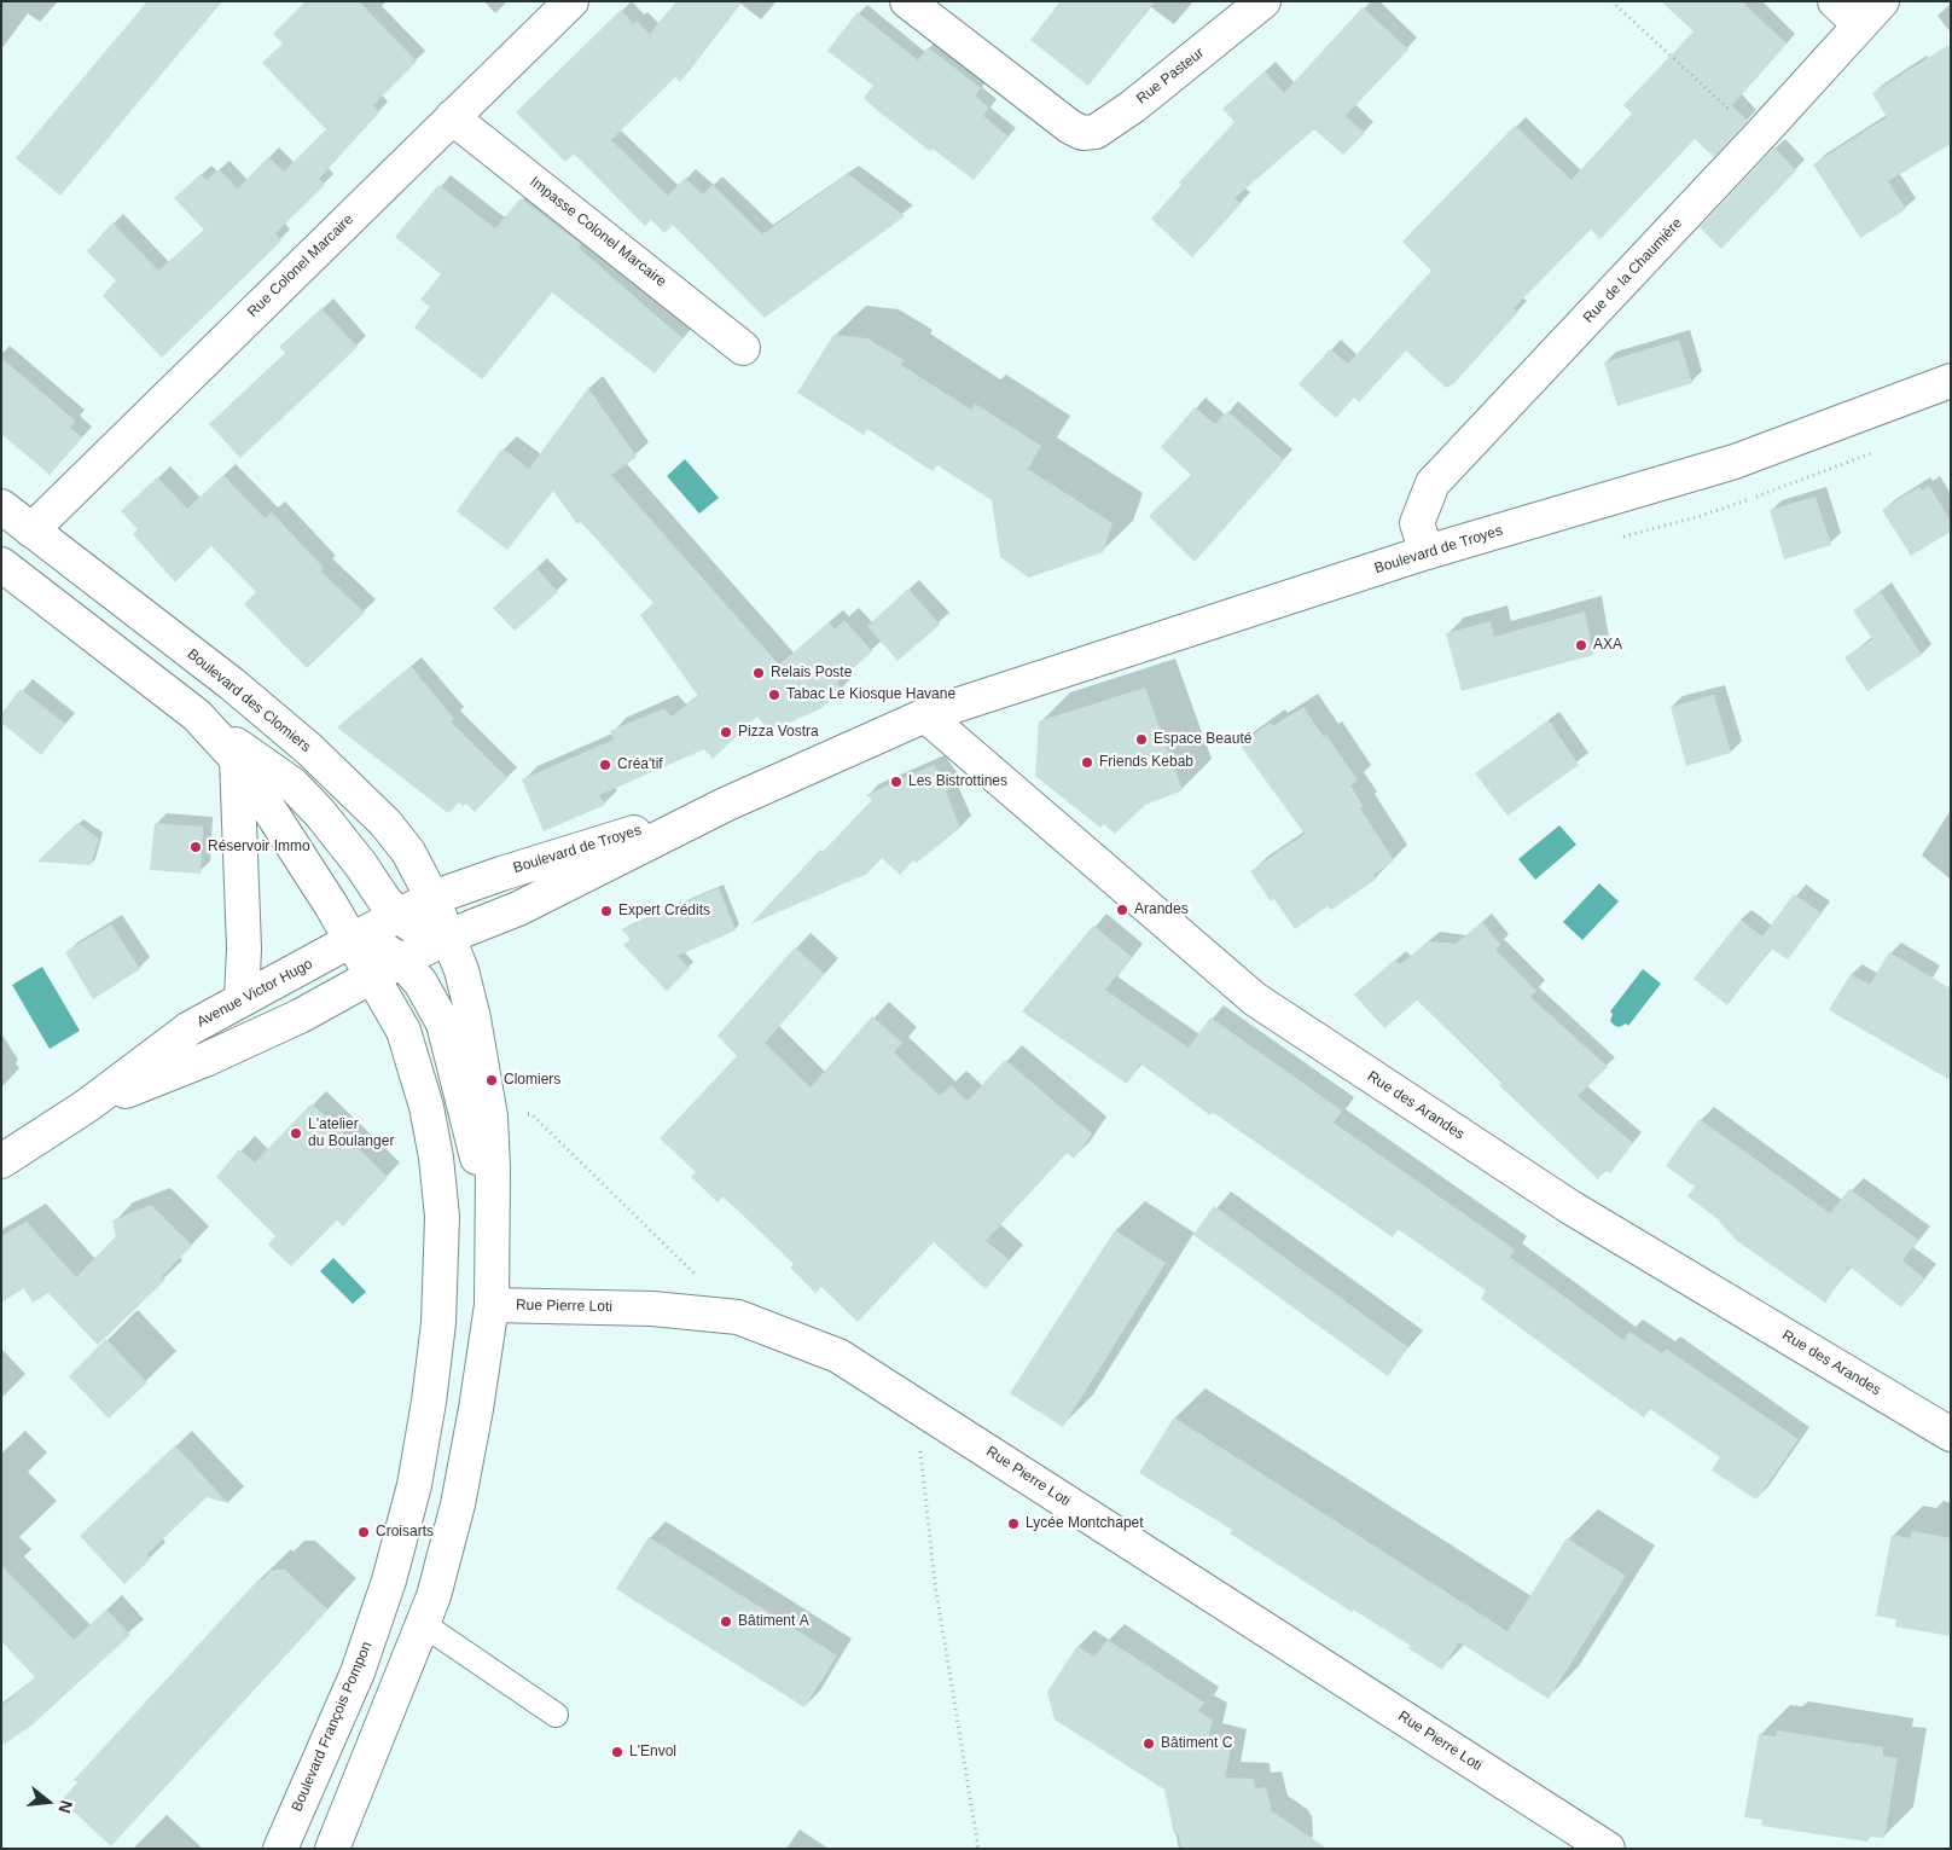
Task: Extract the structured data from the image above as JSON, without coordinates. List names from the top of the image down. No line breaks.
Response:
{"streets":{"main road":["Rue Pasteur","Impasse Colonel Marcaire","Rue Colonel Marcaire","Rue de la Chaumière","Boulevard de Troyes","Boulevard des Clomiers","Avenue Victor Hugo","Rue des Arandes","Rue Pierre Loti","Boulevard François Pompon"]},"crossings":[["Impasse Colonel Marcaire","Rue Colonel Marcaire"],["Rue Colonel Marcaire","Boulevard des Clomiers"],["Rue de la Chaumière","Boulevard de Troyes"],["Boulevard de Troyes","Boulevard des Clomiers"],["Boulevard de Troyes","Avenue Victor Hugo"],["Boulevard de Troyes","Rue des Arandes"],["Boulevard des Clomiers","Avenue Victor Hugo"],["Avenue Victor Hugo","Boulevard François Pompon"]],"places":["AXA","Relais Poste","Tabac Le Kiosque Havane","Pizza Vostra","Espace Beauté","Friends Kebab","Créa'tif","Les Bistrottines","Réservoir Immo","Arandes","Expert Crédits","Clomiers","L'atelier du Boulanger","Lycée Montchapet","Croisarts","Bâtiment A","Bâtiment C","L'Envol"],"north":"right"}
